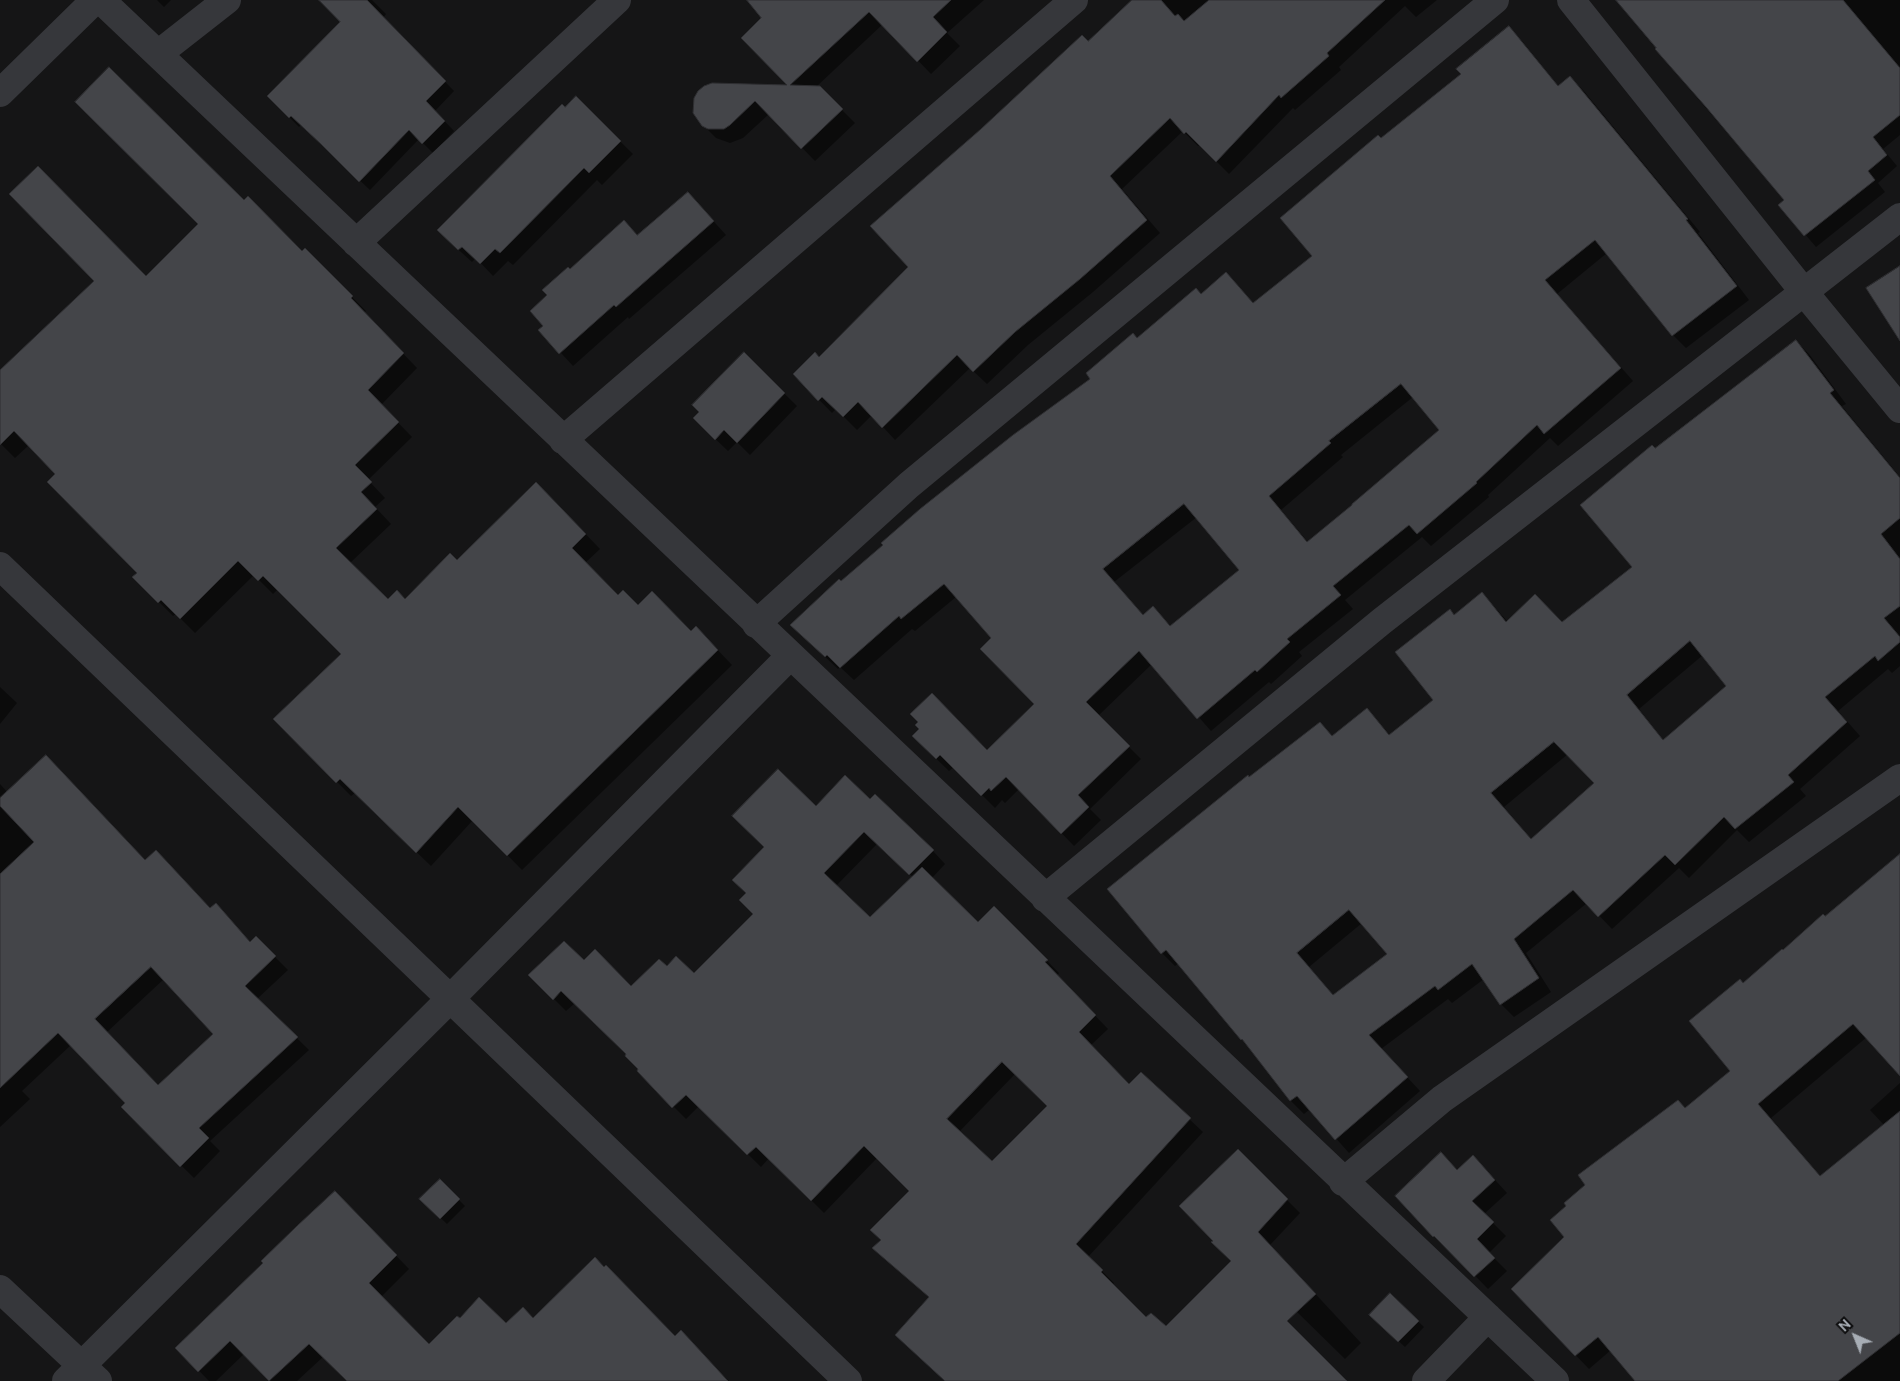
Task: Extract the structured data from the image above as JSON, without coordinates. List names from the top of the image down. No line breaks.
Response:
{"north":"top left"}
